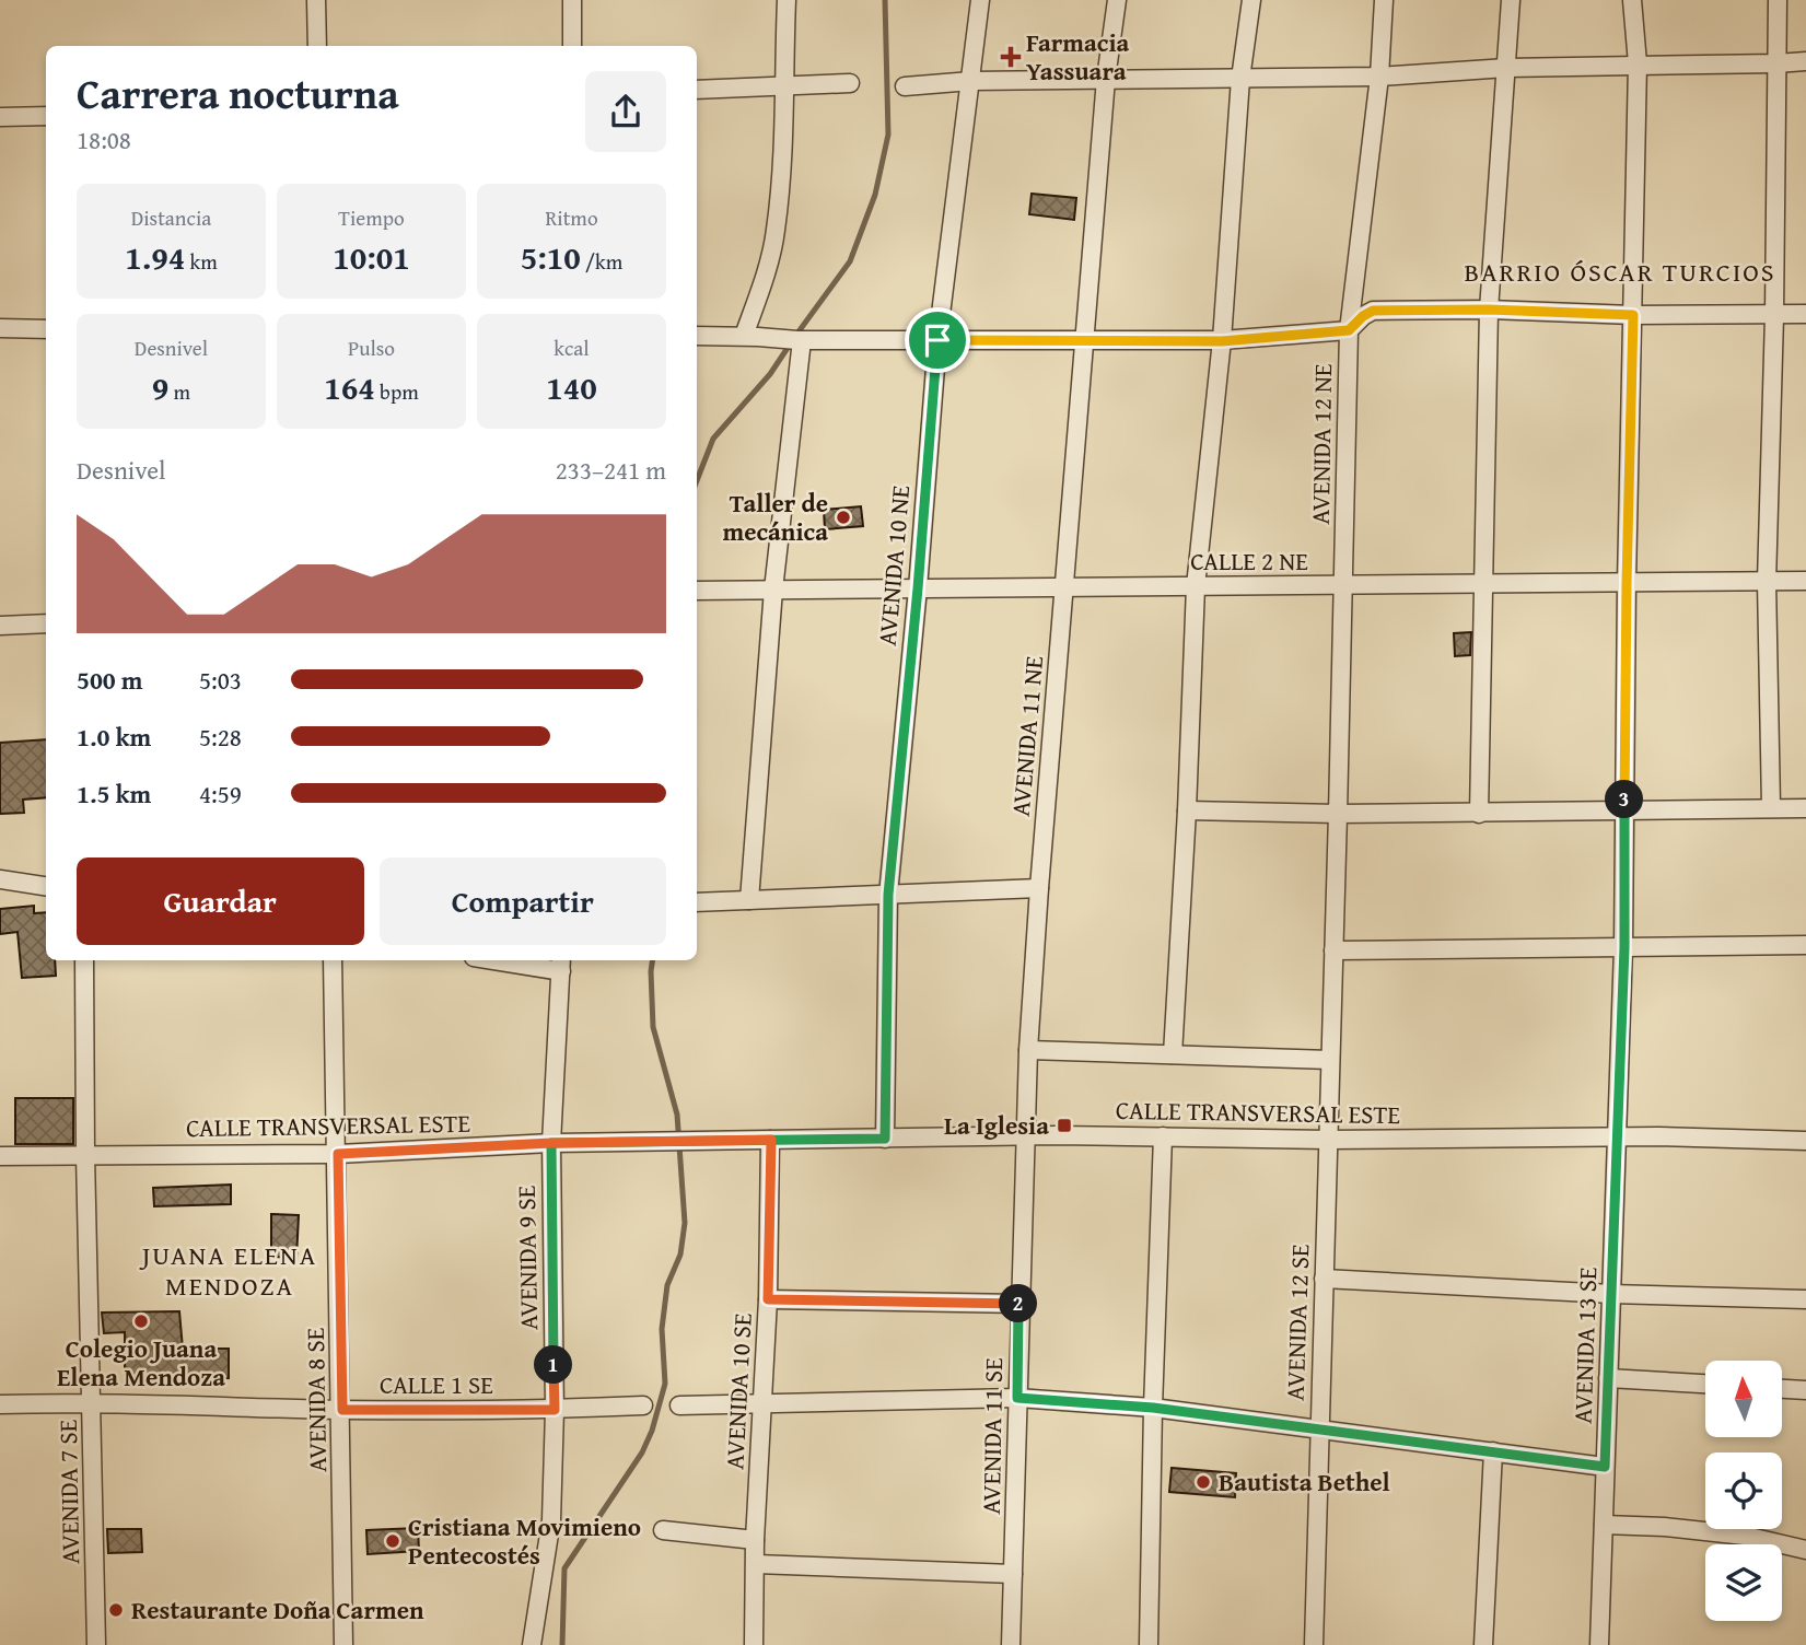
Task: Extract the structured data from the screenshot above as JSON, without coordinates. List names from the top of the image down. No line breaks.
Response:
{"streets":{"street":["AVENIDA 12 NE","CALLE 2 NE","AVENIDA 10 NE","AVENIDA 11 NE","CALLE TRANSVERSAL ESTE","AVENIDA 9 SE","AVENIDA 12 SE","AVENIDA 13 SE","CALLE 1 SE","AVENIDA 10 SE","AVENIDA 8 SE","AVENIDA 11 SE","AVENIDA 7 SE"]},"crossings":[["AVENIDA 12 NE","CALLE 2 NE"],["AVENIDA 12 NE","CALLE TRANSVERSAL ESTE"],["AVENIDA 12 NE","AVENIDA 12 SE"],["CALLE 2 NE","AVENIDA 10 NE"],["CALLE 2 NE","AVENIDA 11 NE"],["CALLE 2 NE","AVENIDA 13 SE"],["AVENIDA 10 NE","CALLE TRANSVERSAL ESTE"],["AVENIDA 11 NE","CALLE TRANSVERSAL ESTE"],["AVENIDA 11 NE","AVENIDA 11 SE"],["CALLE TRANSVERSAL ESTE","AVENIDA 9 SE"],["CALLE TRANSVERSAL ESTE","AVENIDA 12 SE"],["CALLE TRANSVERSAL ESTE","AVENIDA 13 SE"],["CALLE TRANSVERSAL ESTE","AVENIDA 10 SE"],["CALLE TRANSVERSAL ESTE","AVENIDA 8 SE"],["CALLE TRANSVERSAL ESTE","AVENIDA 11 SE"],["CALLE TRANSVERSAL ESTE","AVENIDA 7 SE"],["AVENIDA 9 SE","CALLE 1 SE"],["CALLE 1 SE","AVENIDA 8 SE"],["CALLE 1 SE","AVENIDA 7 SE"]],"districts":["BARRIO ÓSCAR TURCIOS","JUANA ELENA MENDOZA"],"places":{"health":["Farmacia Yassuara"],"other":["Taller de mecánica","Colegio Juana Elena Mendoza","Bautista Bethel","Cristiana Movimieno Pentecostés","Restaurante Doña Carmen"],"transit":["La Iglesia"]},"north":"top","page":{"heading":["Carrera nocturna","18:08"],"stats":[["Distancia","1.94 km"],["Tiempo","10:01"],["Ritmo","5:10 /km"],["Desnivel","9 m"],["Pulso","164 bpm"],["kcal","140"]],"chart":["Desnivel","233–241 m"],"list":[{"name":"500 m","note":"5:03"},{"name":"1.0 km","note":"5:28"},{"name":"1.5 km","note":"4:59"}],"pins":["3","2","1"],"buttons":["Guardar","Compartir"]}}
